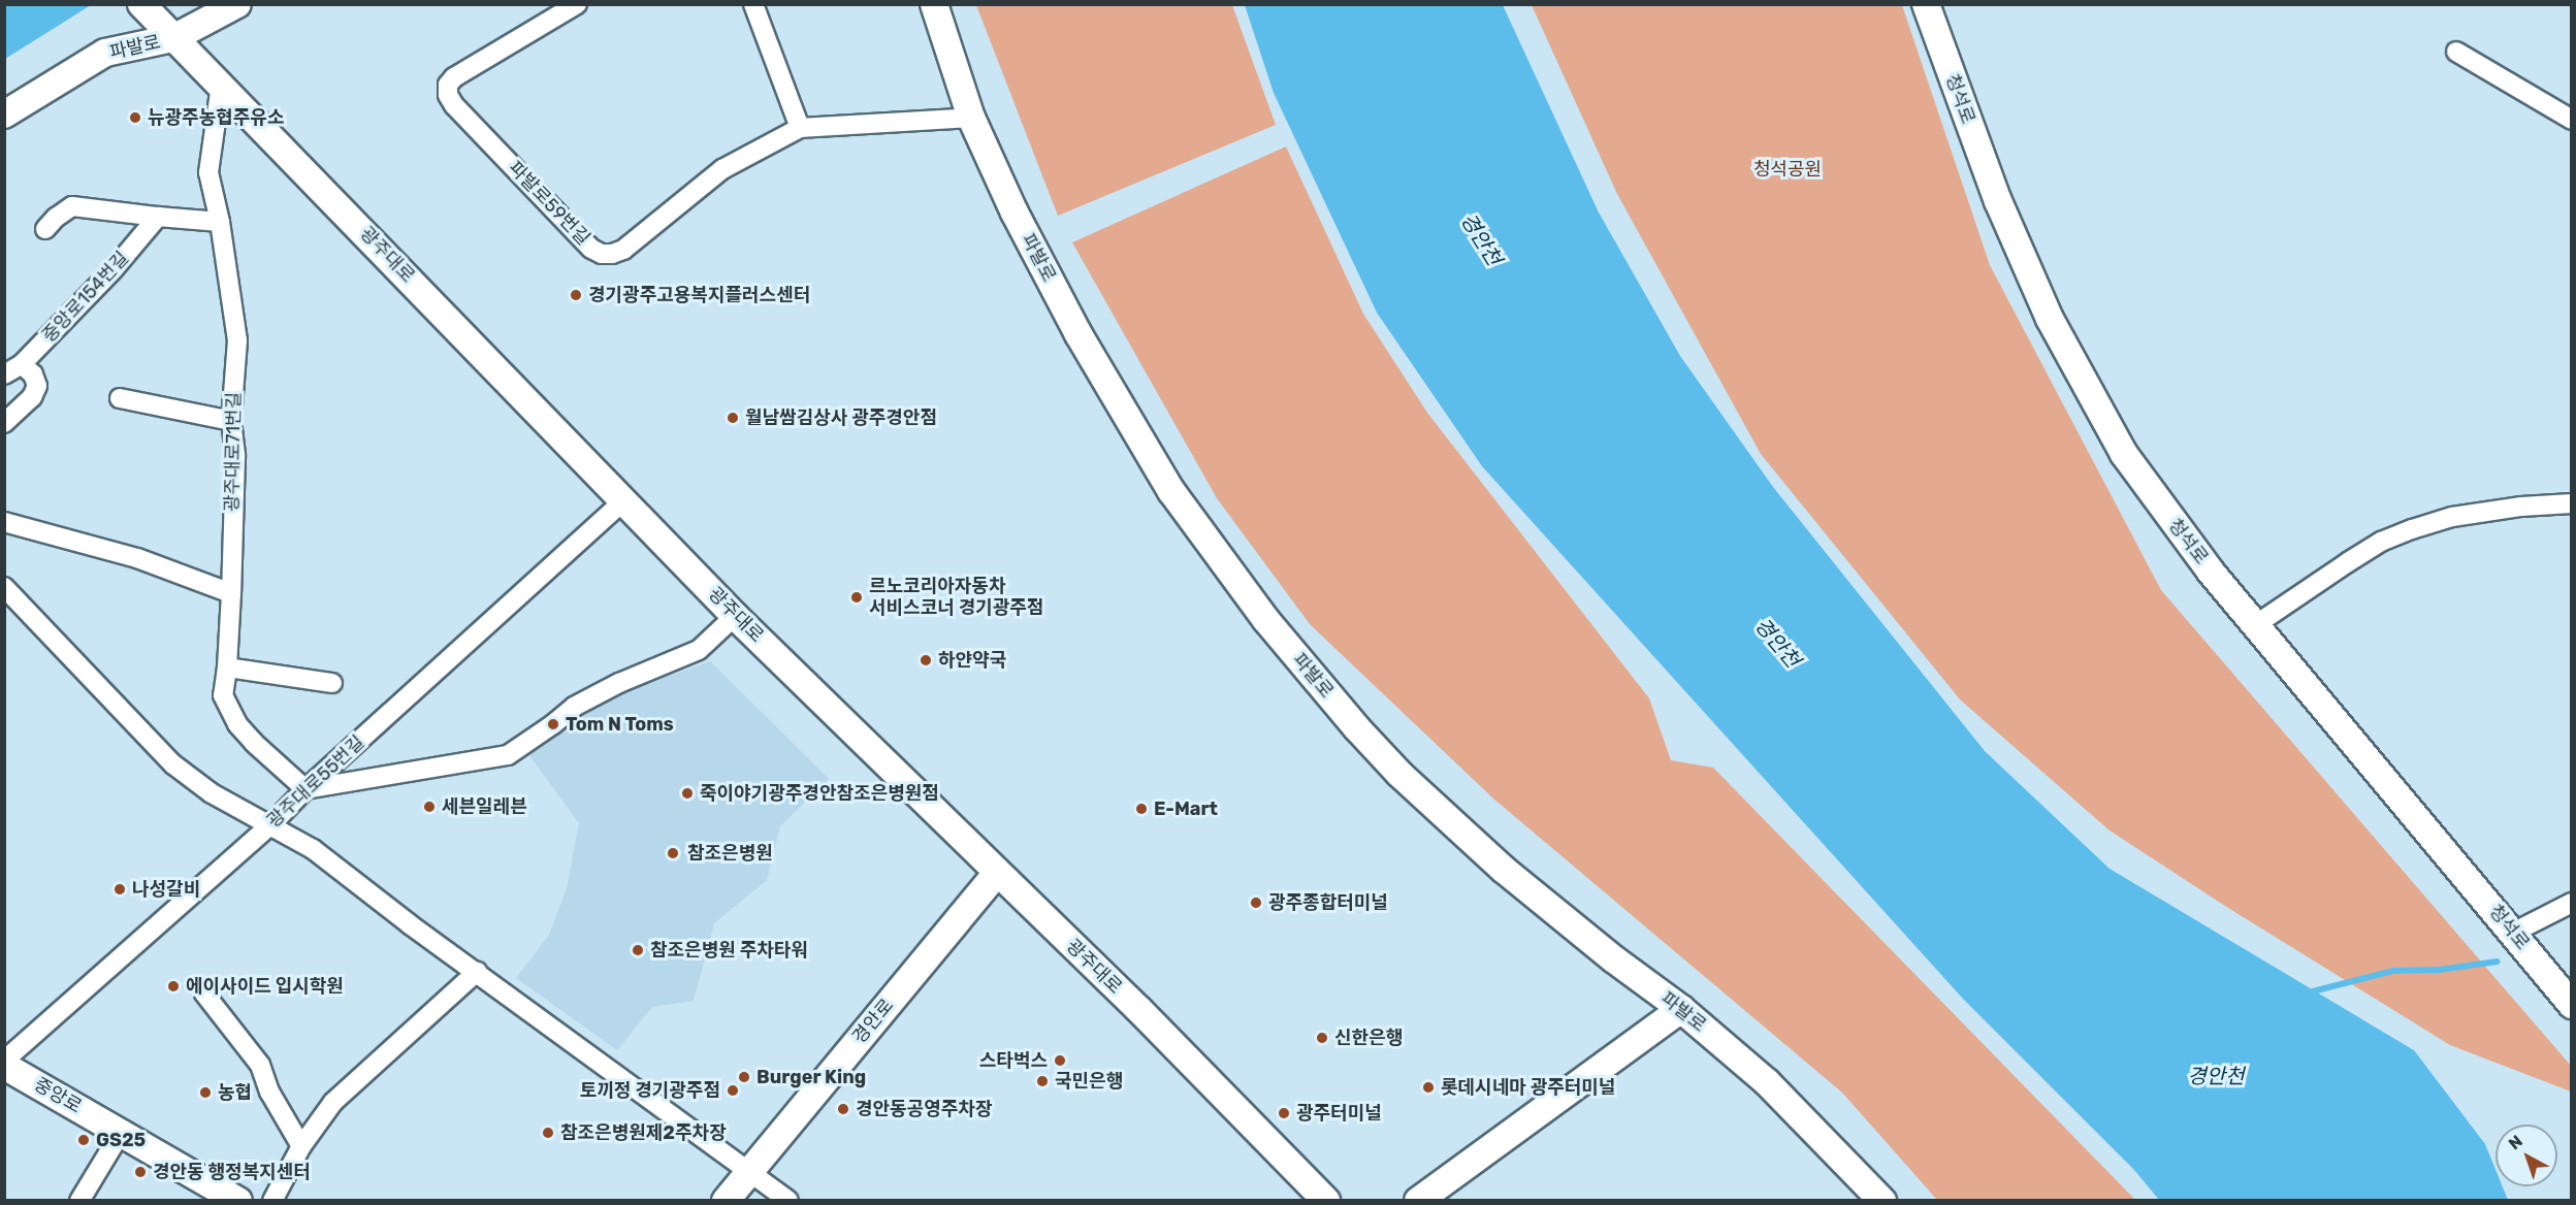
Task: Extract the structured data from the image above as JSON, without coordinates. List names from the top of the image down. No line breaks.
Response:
{"streets":{"street":["파발로","청석로","파발로59번길","광주대로","중앙로154번길","광주대로71번길","광주대로55번길","경안로","중앙로"]},"crossings":[["파발로","파발로59번길"],["파발로","광주대로"],["광주대로","광주대로71번길"],["광주대로","광주대로55번길"],["광주대로","경안로"],["광주대로71번길","광주대로55번길"]],"water":["경안천"],"parks":["청석공원"],"places":["뉴광주농협주유소","경기광주고용복지플러스센터","월남쌈김상사 광주경안점","르노코리아자동차 서비스코너 경기광주점","하얀약국","Tom N Toms","죽이야기광주경안참조은병원점","세븐일레븐","E-Mart","참조은병원","나성갈비","광주종합터미널","참조은병원 주차타워","에이사이드 입시학원","신한은행","스타벅스","Burger King","국민은행","롯데시네마 광주터미널","토끼정 경기광주점","농협","경안동공영주차장","광주터미널","참조은병원제2주차장","GS25","경안동 행정복지센터"],"north":"top left"}
